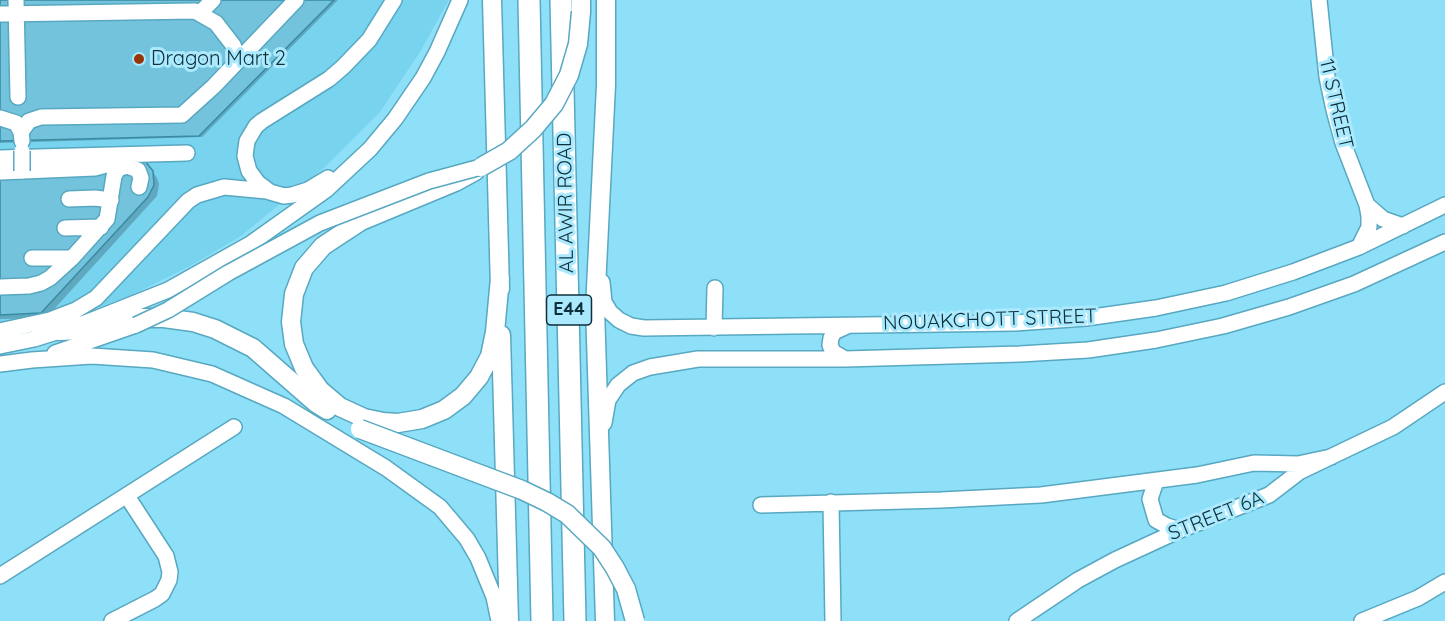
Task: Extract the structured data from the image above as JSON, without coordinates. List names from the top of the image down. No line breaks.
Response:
{"streets":{"highway":["AL AWIR ROAD","E44"],"street":["11 STREET","NOUAKCHOTT STREET","STREET 6A"]},"crossings":[["11 STREET","NOUAKCHOTT STREET"]],"places":["Dragon Mart 2"]}
